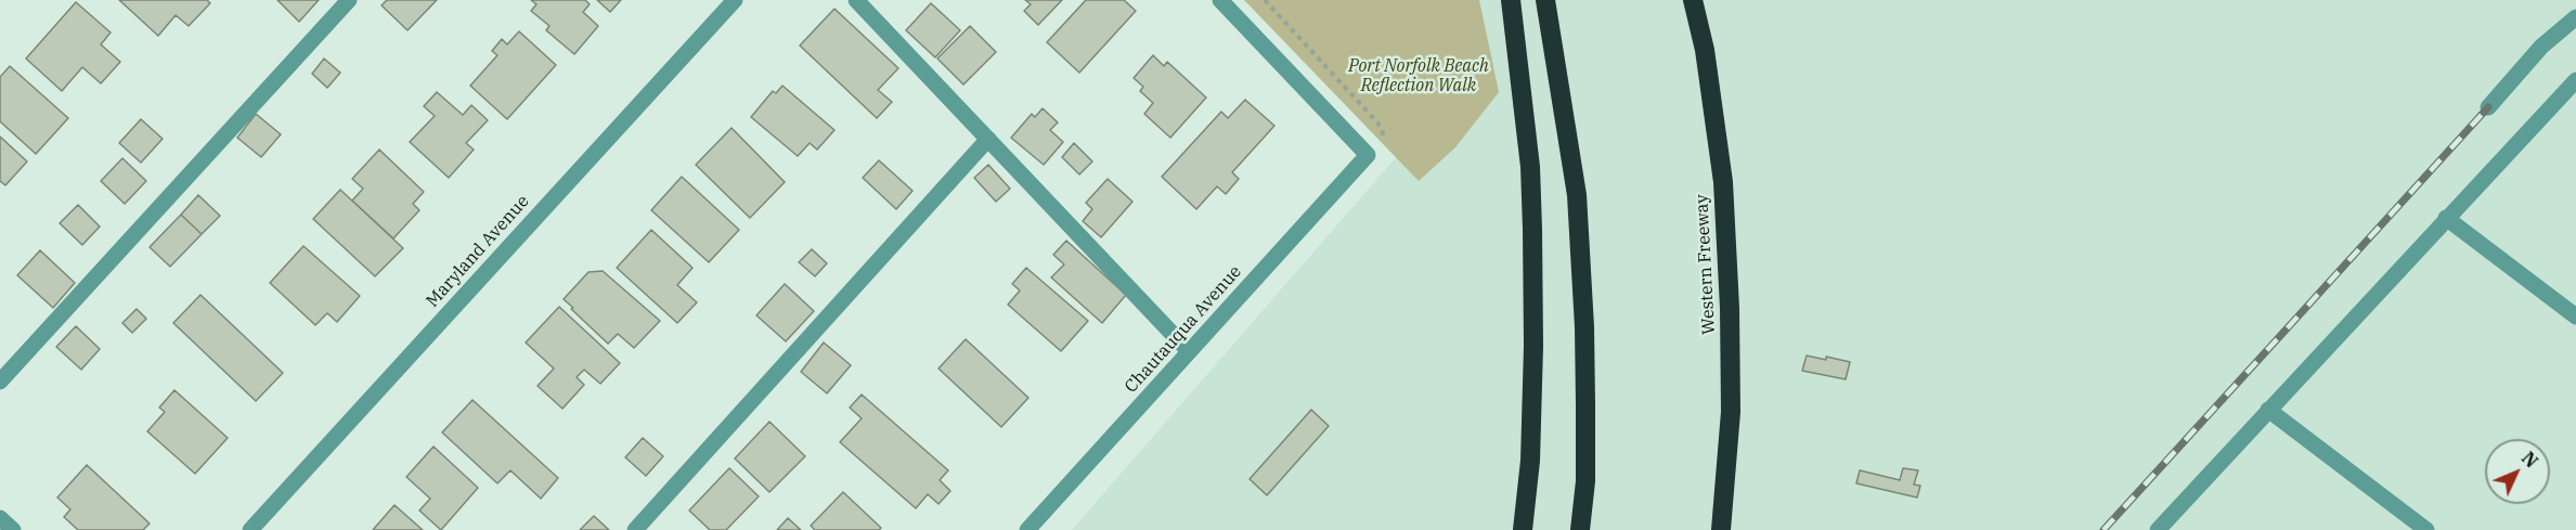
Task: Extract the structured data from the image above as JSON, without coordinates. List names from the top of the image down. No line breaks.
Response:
{"streets":{"highway":["Western Freeway"],"street":["Maryland Avenue","Chautauqua Avenue"]},"parks":["Port Norfolk Beach Reflection Walk"],"north":"top right"}
